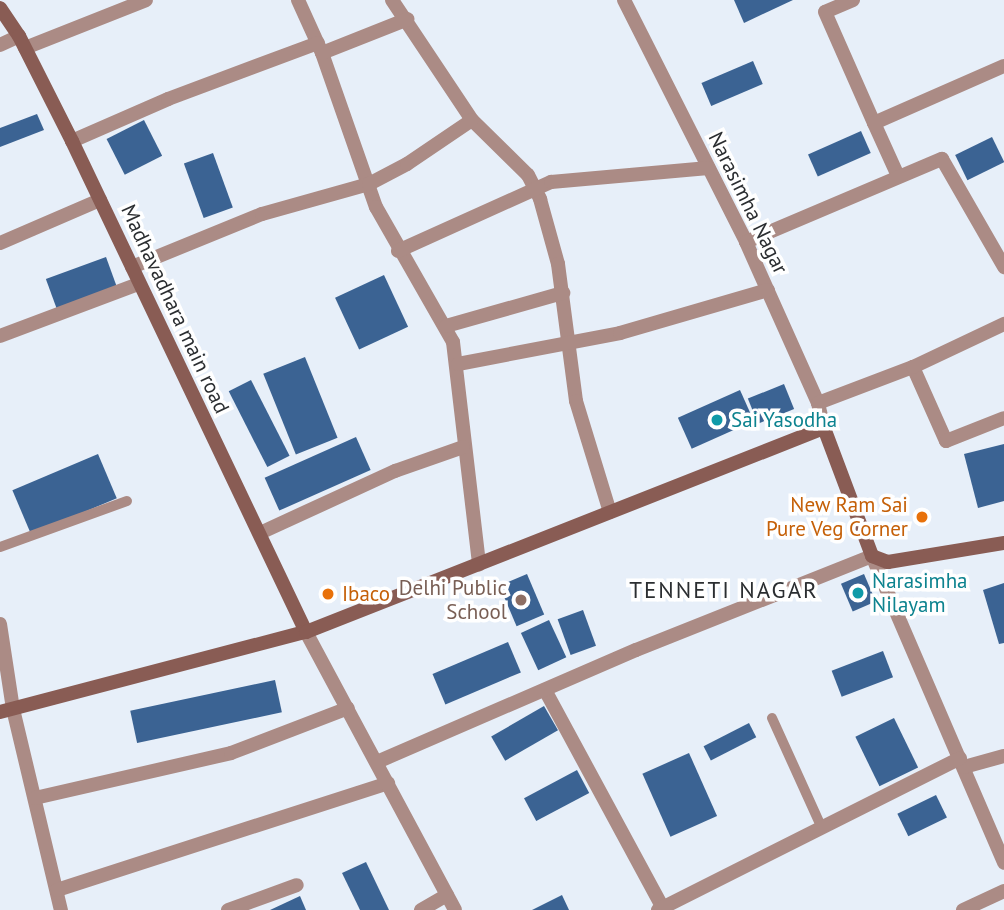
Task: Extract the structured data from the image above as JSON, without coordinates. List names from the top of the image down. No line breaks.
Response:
{"streets":{"main road":["Madhavadhara main road"],"street":["Narasimha Nagar"]},"districts":["TENNETI NAGAR"],"places":["Sai Yasodha","New Ram Sai Pure Veg Corner","Narasimha Nilayam","Ibaco","Delhi Public School"]}
